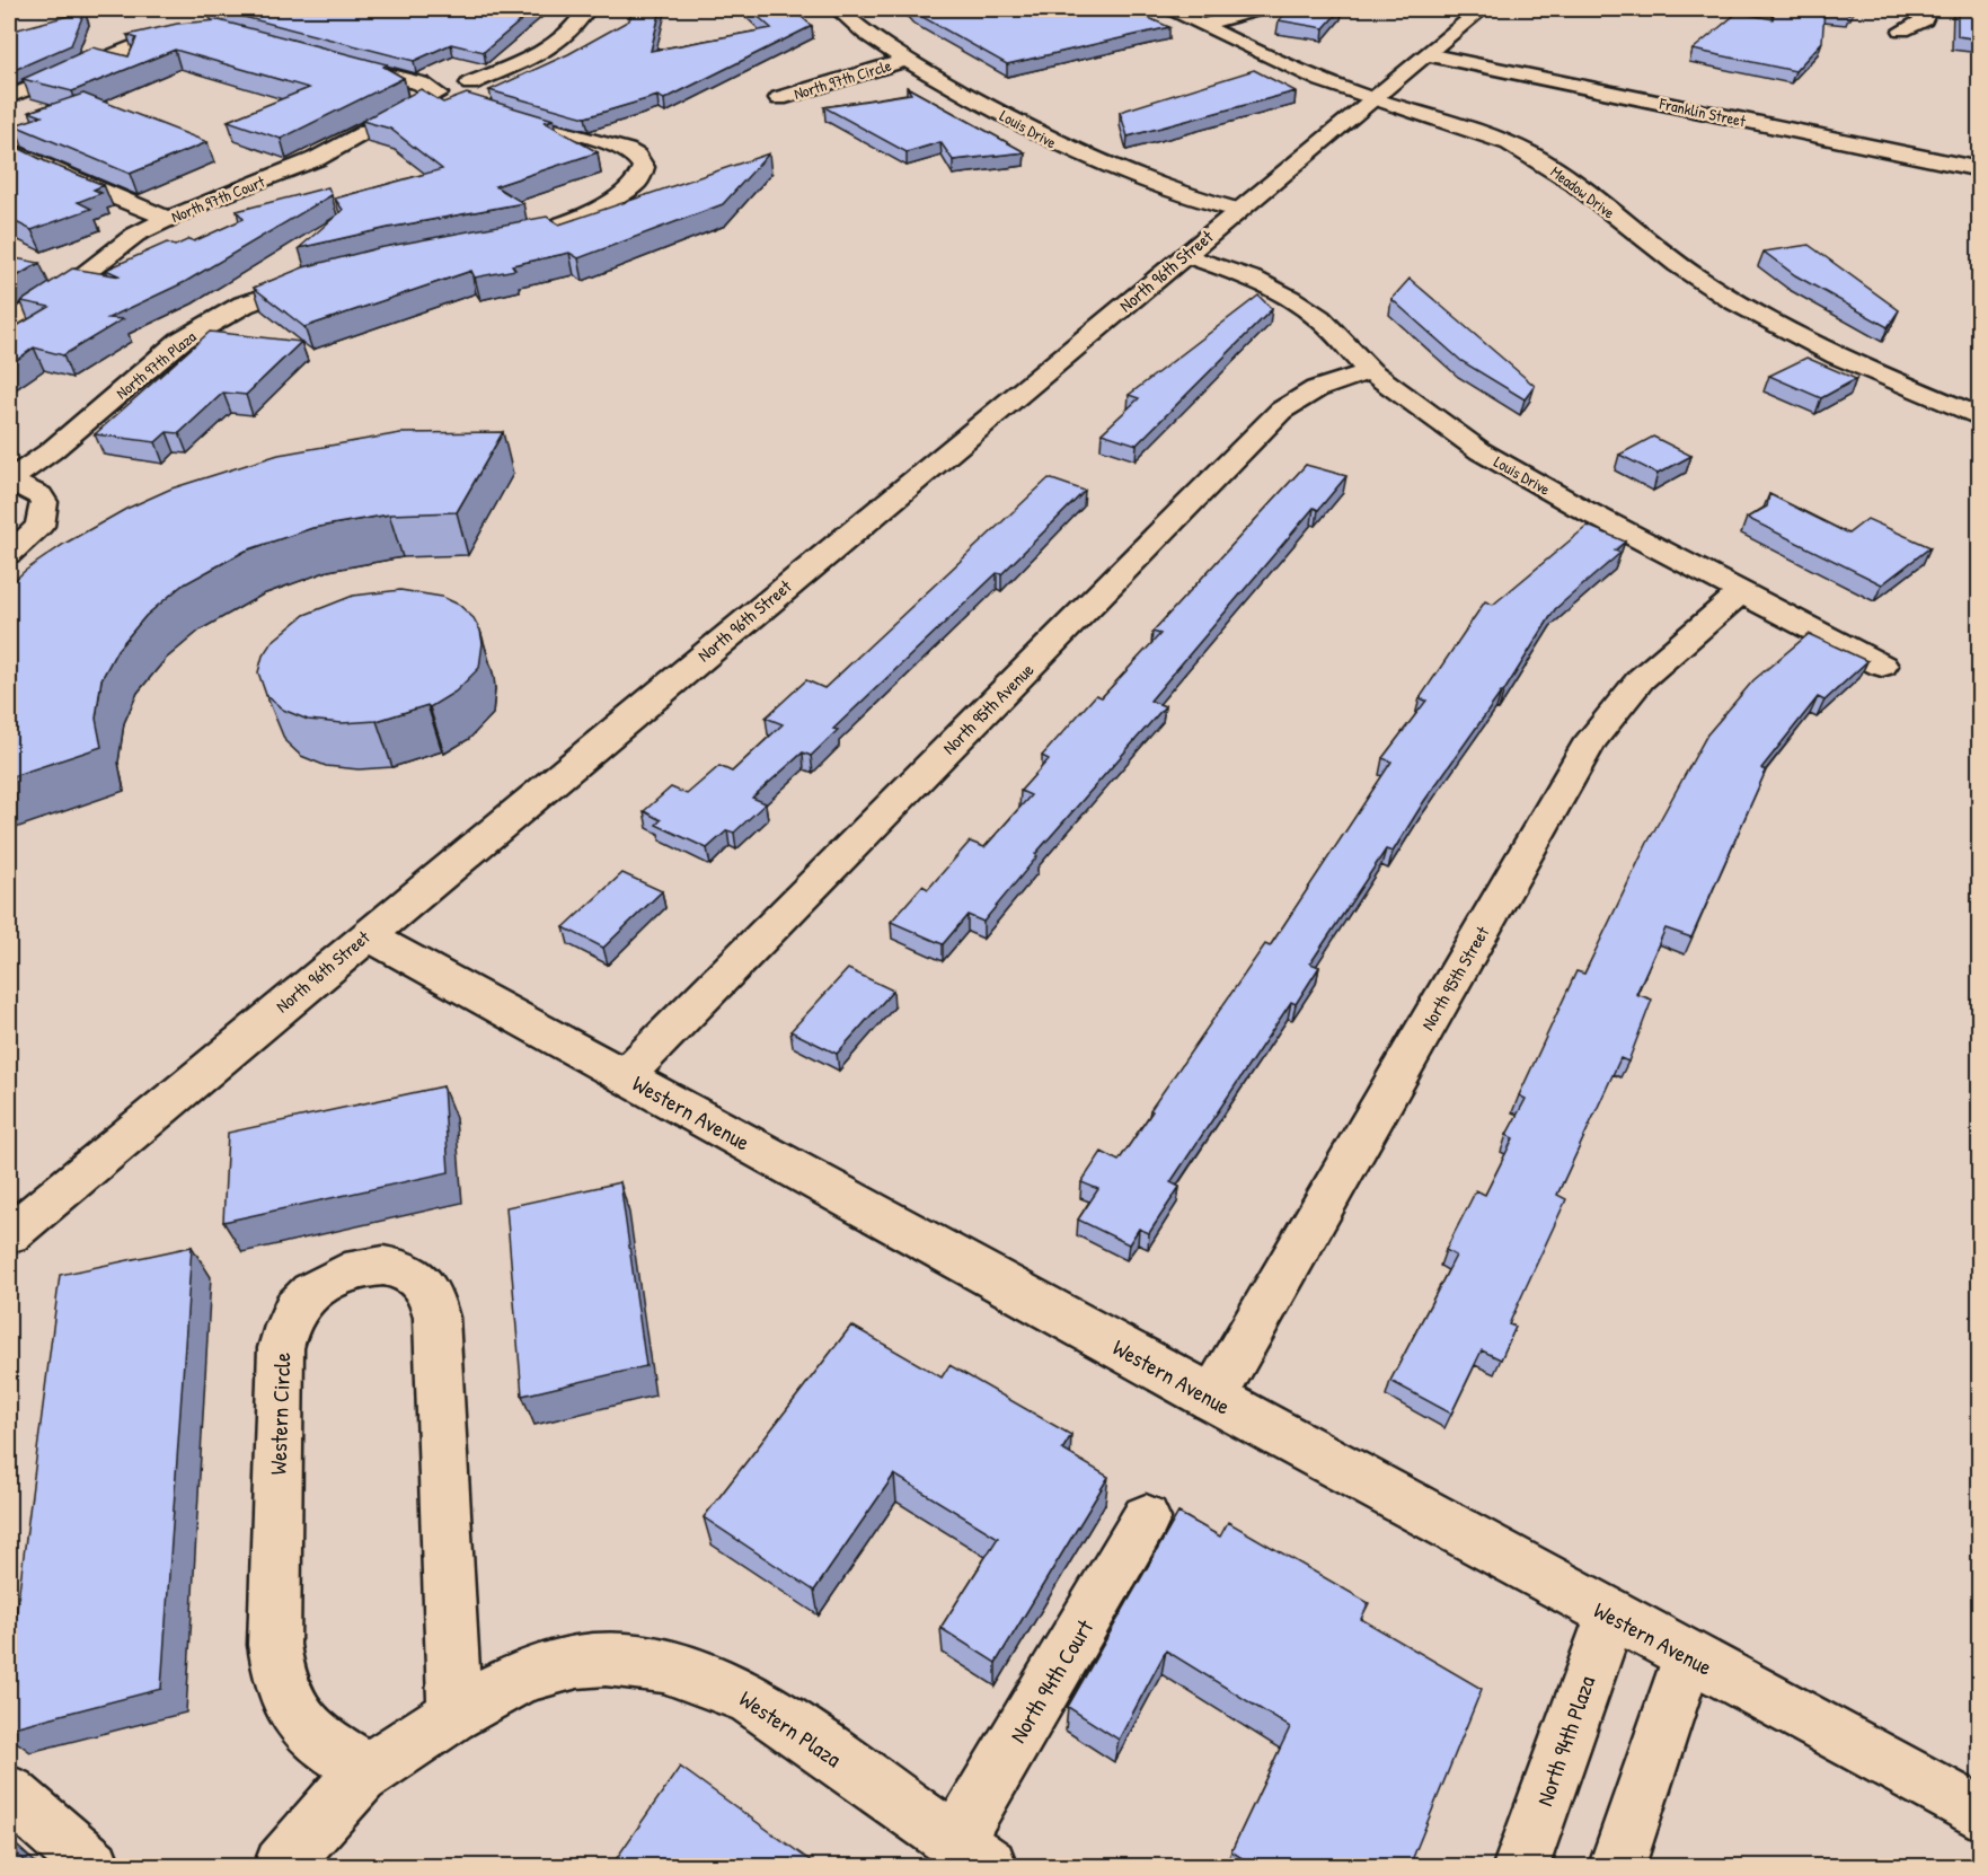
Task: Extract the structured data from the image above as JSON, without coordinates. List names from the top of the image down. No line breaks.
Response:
{"streets":{"street":["North 97th Circle","Franklin Street","Louis Drive","Meadow Drive","North 97th Court","North 96th Street","North 97th Plaza","North 95th Avenue","North 95th Street","Western Avenue","Western Circle","North 94th Court","Western Plaza","North 94th Plaza"]},"crossings":[["North 97th Circle","Louis Drive"],["Franklin Street","North 96th Street"],["Louis Drive","North 96th Street"],["Louis Drive","North 95th Avenue"],["Louis Drive","North 95th Street"],["Meadow Drive","North 96th Street"],["North 96th Street","Western Avenue"],["North 95th Avenue","Western Avenue"],["North 95th Street","Western Avenue"],["Western Avenue","North 94th Plaza"],["Western Circle","Western Plaza"],["North 94th Court","Western Plaza"]]}
